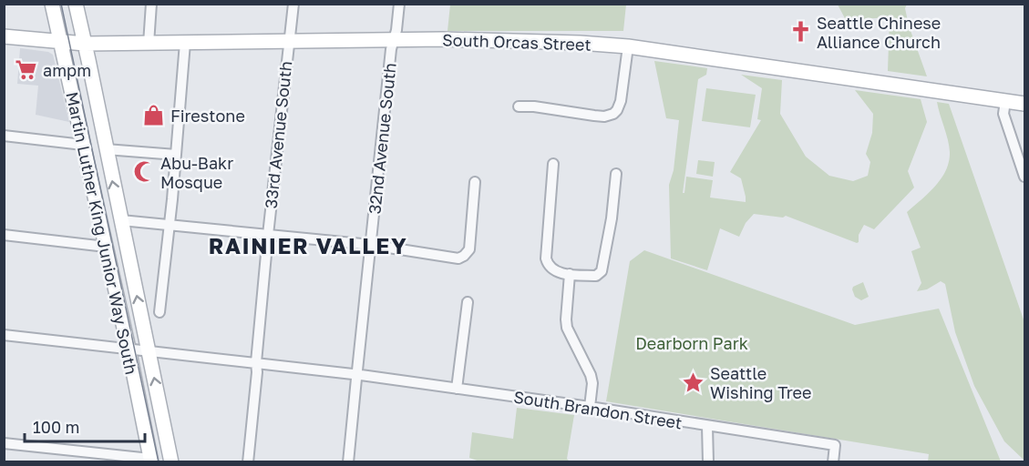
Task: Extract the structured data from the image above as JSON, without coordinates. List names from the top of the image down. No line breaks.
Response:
{"streets":{"street":["South Orcas Street","33rd Avenue South","32nd Avenue South","Martin Luther King Junior Way South","South Brandon Street"]},"crossings":[["South Orcas Street","33rd Avenue South"],["South Orcas Street","32nd Avenue South"],["South Orcas Street","Martin Luther King Junior Way South"],["33rd Avenue South","South Brandon Street"],["32nd Avenue South","South Brandon Street"],["Martin Luther King Junior Way South","South Brandon Street"]],"districts":["RAINIER VALLEY"],"parks":["Dearborn Park"],"places":{"church":["Seattle Chinese Alliance Church"],"supermarket":["ampm"],"shop":["Firestone"],"mosque":["Abu-Bakr Mosque"],"place":["Seattle Wishing Tree"]},"scale_bar":"100 m"}
